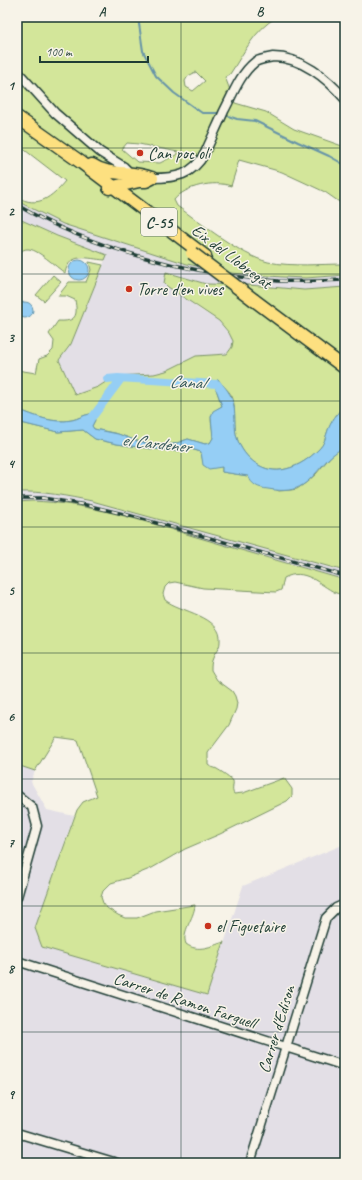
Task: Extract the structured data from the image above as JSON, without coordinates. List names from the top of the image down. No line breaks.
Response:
{"streets":{"highway":["C-55","Eix del Llobregat"],"street":["Carrer de Ramon Farguell","Carrer d'Edison"]},"crossings":[["C-55","Eix del Llobregat"],["Carrer de Ramon Farguell","Carrer d'Edison"]],"water":["Canal","el Cardener"],"places":["Can poc oli","Torre d'en vives","el Figuetaire"],"scale_bar":"100 m","grid":{"columns":["A","B"],"rows":["1","2","3","4","5","6","7","8","9"]}}
